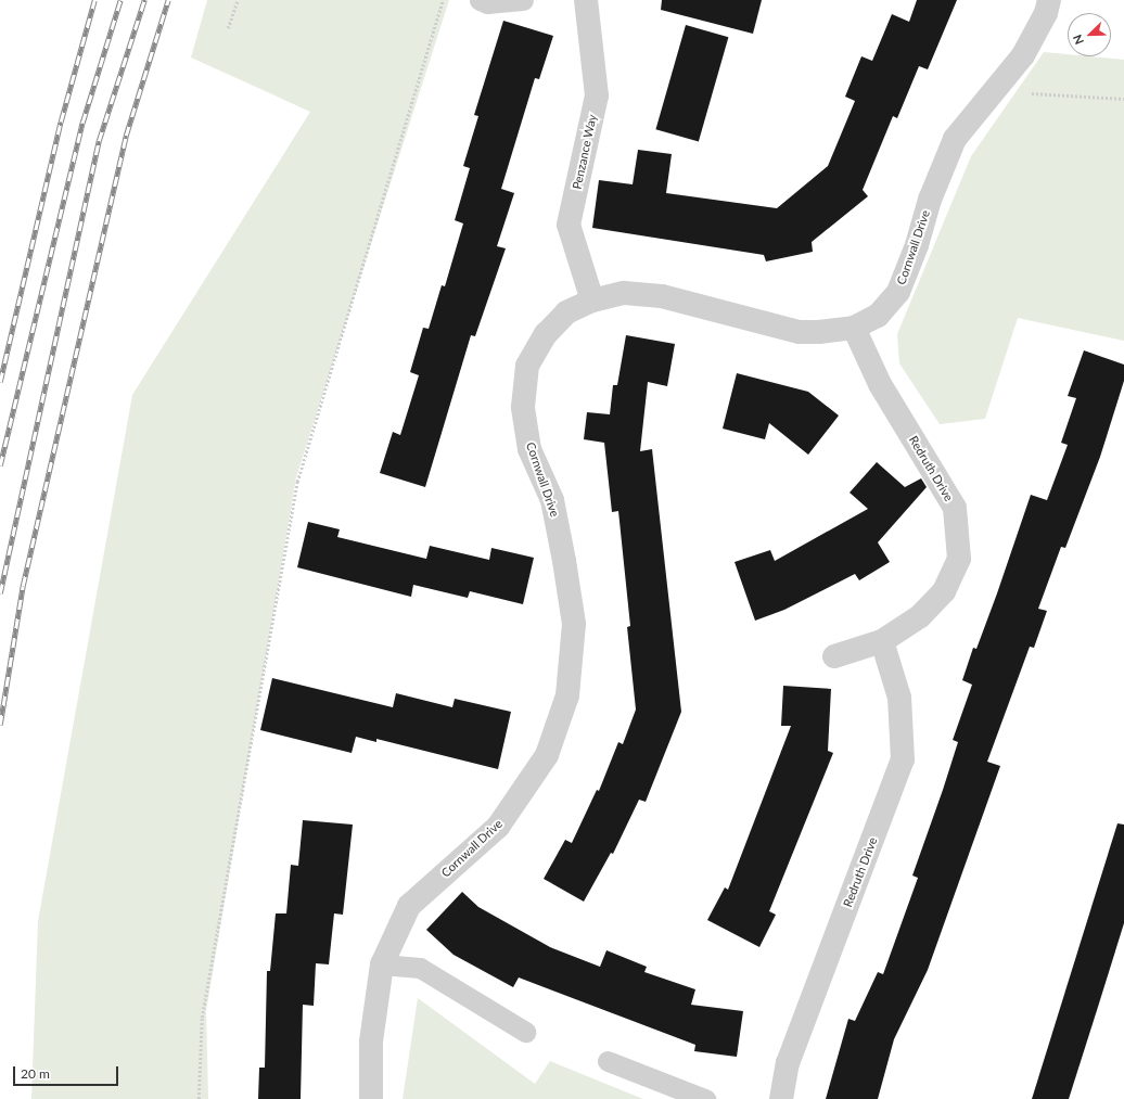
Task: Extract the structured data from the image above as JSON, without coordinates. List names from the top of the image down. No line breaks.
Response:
{"streets":{"street":["Penzance Way","Cornwall Drive","Redruth Drive"]},"crossings":[["Penzance Way","Cornwall Drive"],["Cornwall Drive","Redruth Drive"]],"scale_bar":"20 m","north":"bottom left"}
